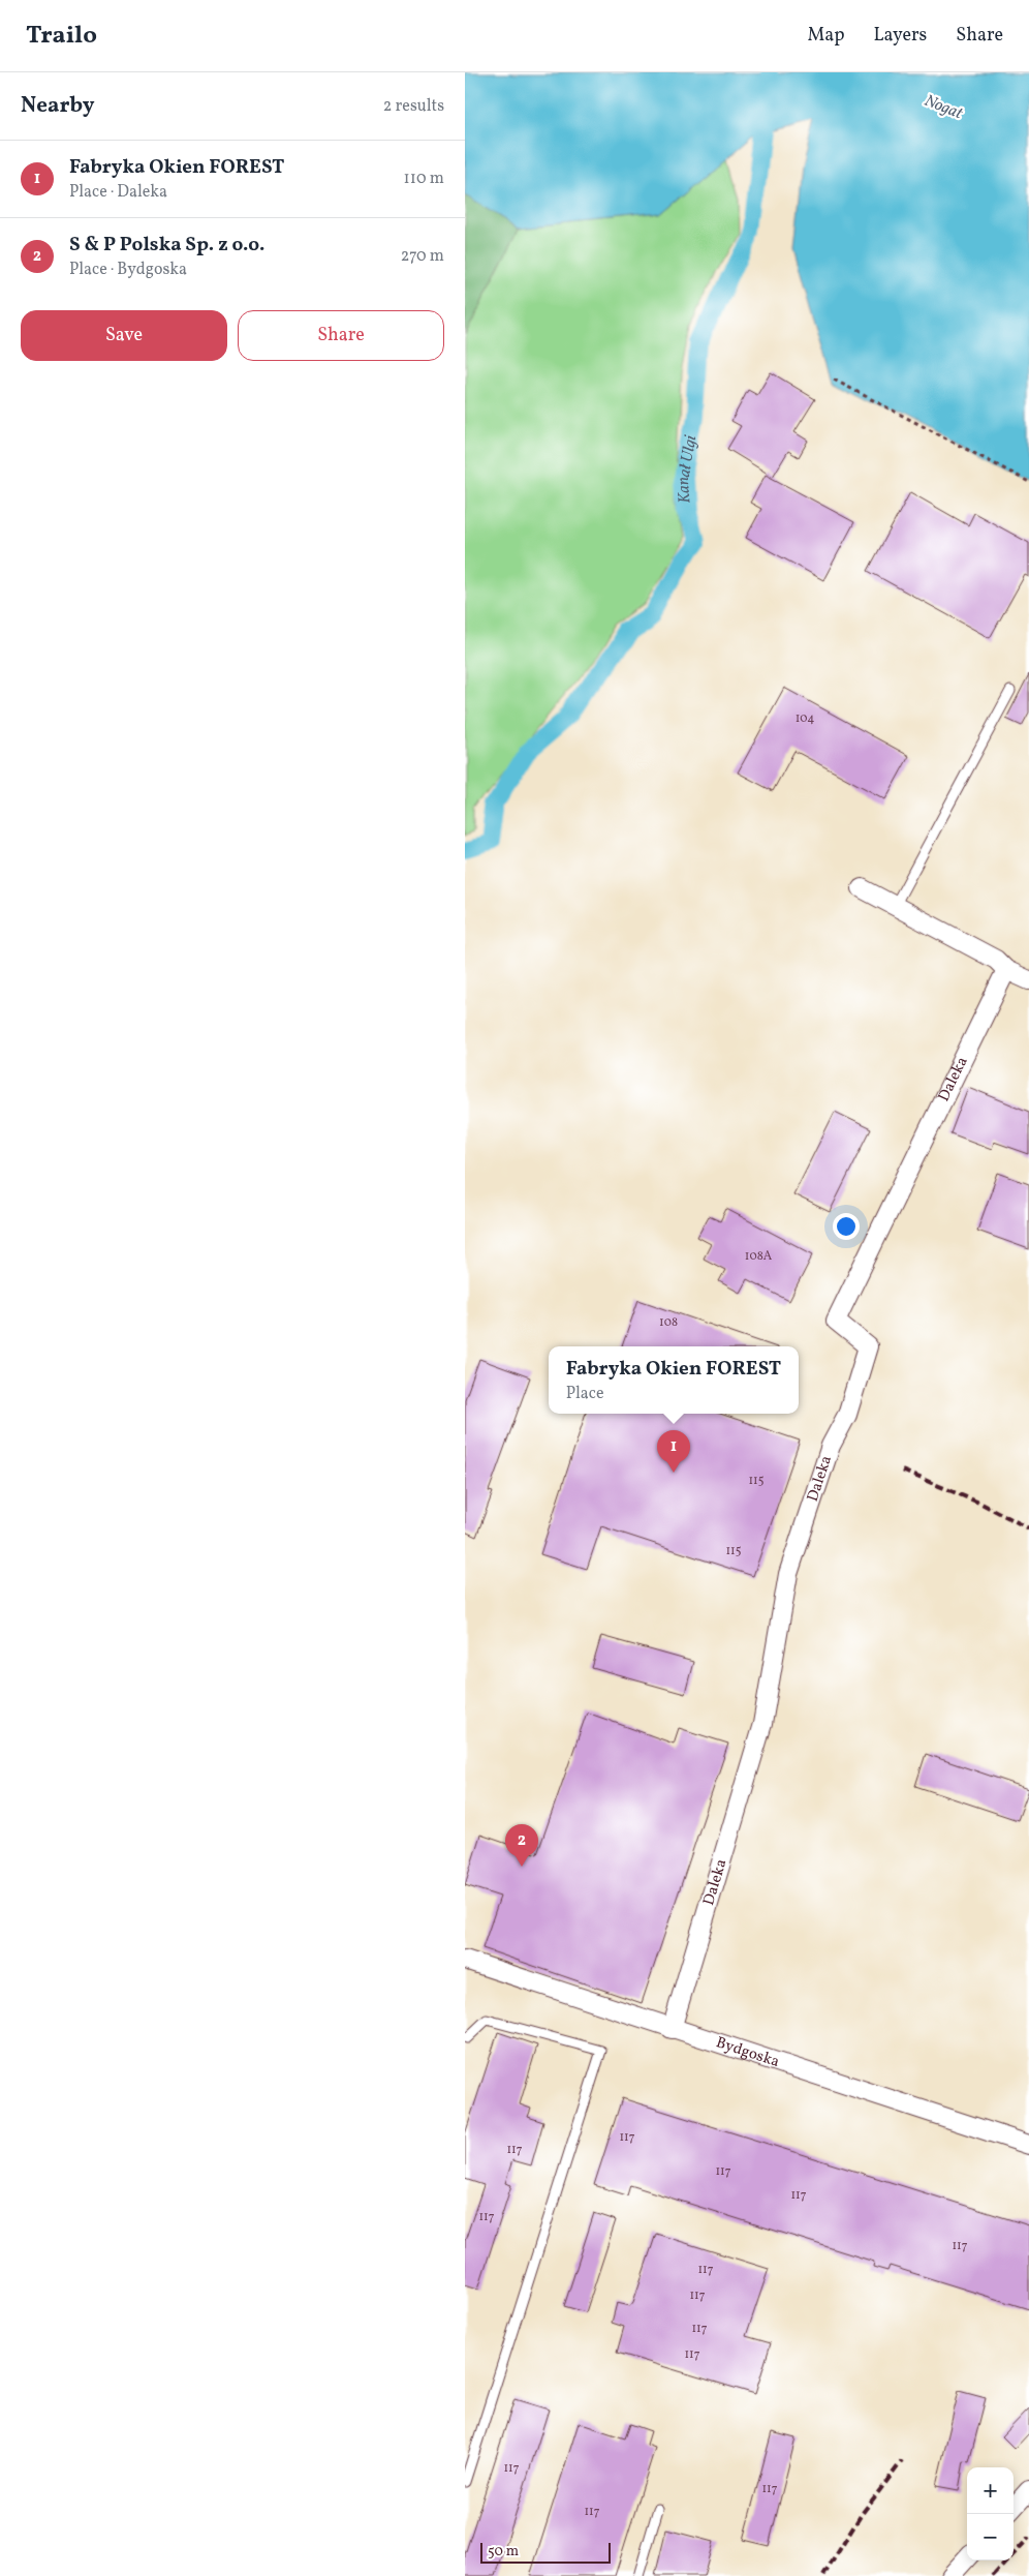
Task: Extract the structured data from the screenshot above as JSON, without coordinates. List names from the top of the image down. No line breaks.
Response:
{"streets":{"street":["Daleka","Bydgoska"]},"crossings":[["Daleka","Bydgoska"]],"water":["Nogat","Kanał Ulgi"],"house_numbers":["104","108A","108","115","115","117","117","117","117","117","117","117","117","117","117","117","117","117"],"scale_bar":"50 m","page":{"header":"Trailo","nav":["Map","Layers","Share"],"heading":["Nearby","2 results"],"list":[{"mark":"1","name":"Fabryka Okien FOREST","note":"Place · Daleka","value":"110 m"},{"mark":"2","name":"S & P Polska Sp. z o.o.","note":"Place · Bydgoska","value":"270 m"}],"buttons":["Save","Share"],"popup":["Fabryka Okien FOREST","Place"],"pins":["1","2"],"map_buttons":["+","−"],"scale":"50 m"}}
